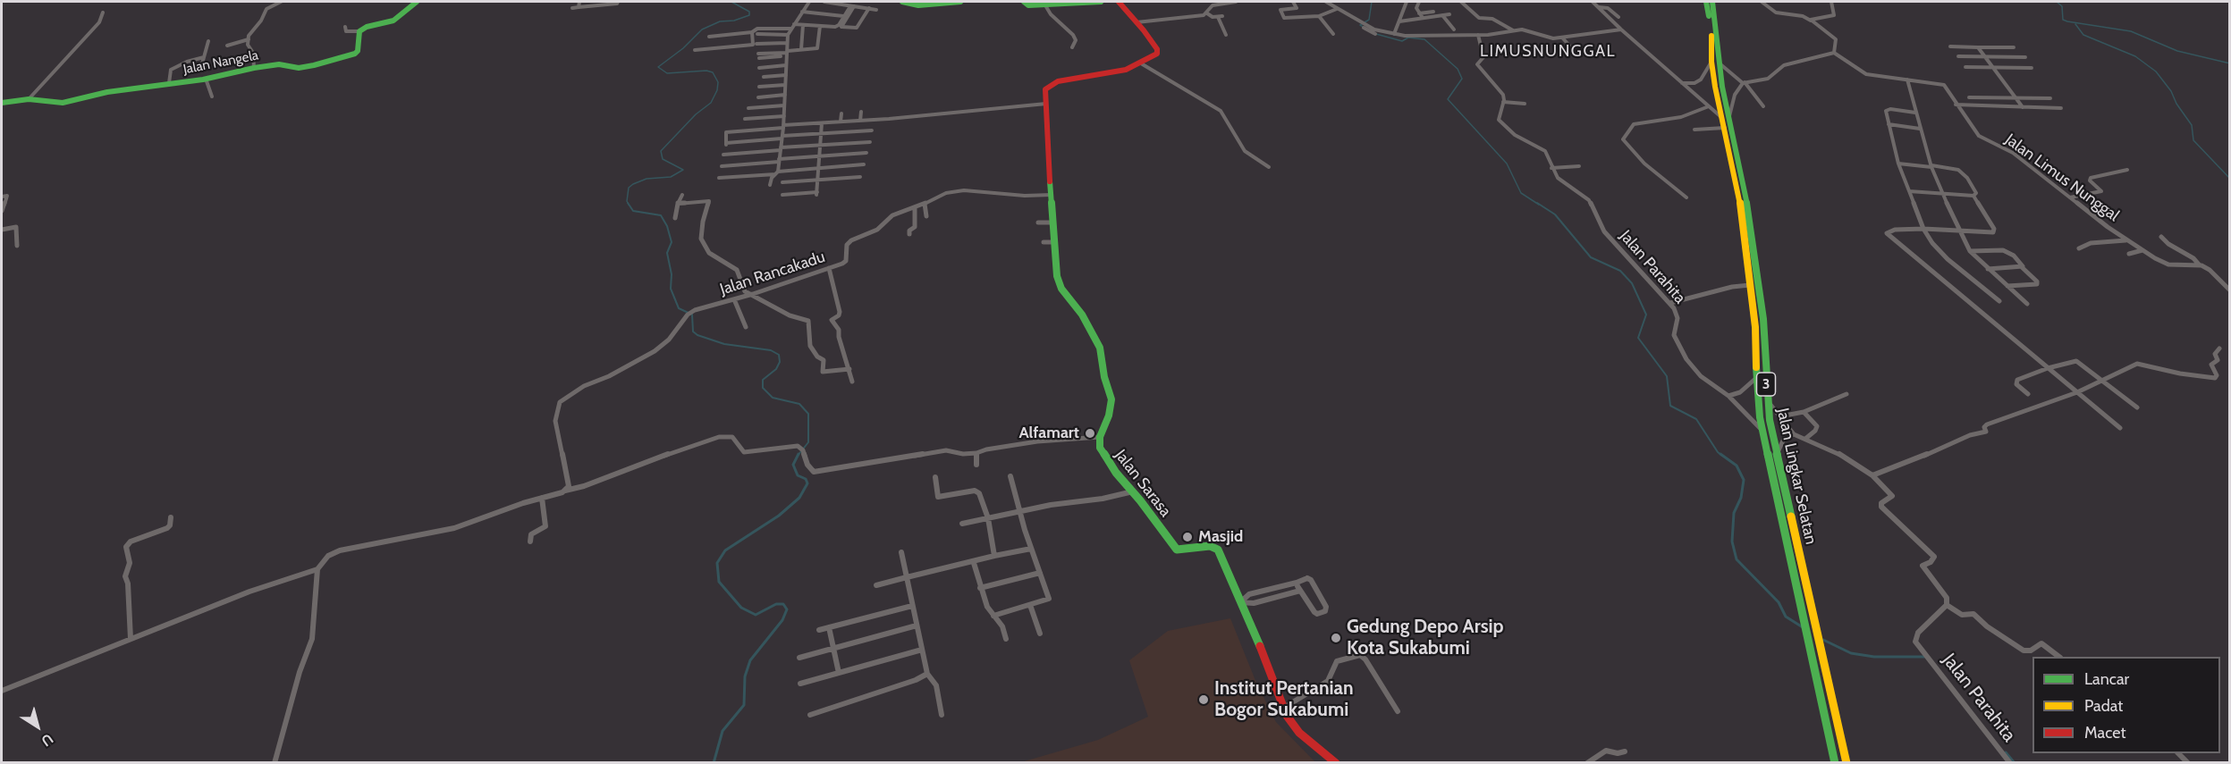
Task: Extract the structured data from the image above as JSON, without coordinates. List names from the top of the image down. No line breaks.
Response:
{"streets":{"main road":["Jalan Nangela","3","Jalan Lingkar Selatan","Jalan Sarasa"],"street":["Jalan Limus Nunggal","Jalan Parahita","Jalan Rancakadu"]},"crossings":[["Jalan Parahita","Jalan Lingkar Selatan"],["Jalan Rancakadu","Jalan Sarasa"]],"districts":["LIMUSNUNGGAL"],"places":["Alfamart","Masjid","Gedung Depo Arsip Kota Sukabumi","Institut Pertanian Bogor Sukabumi"],"legend":["Lancar","Padat","Macet"],"north":"bottom right"}
